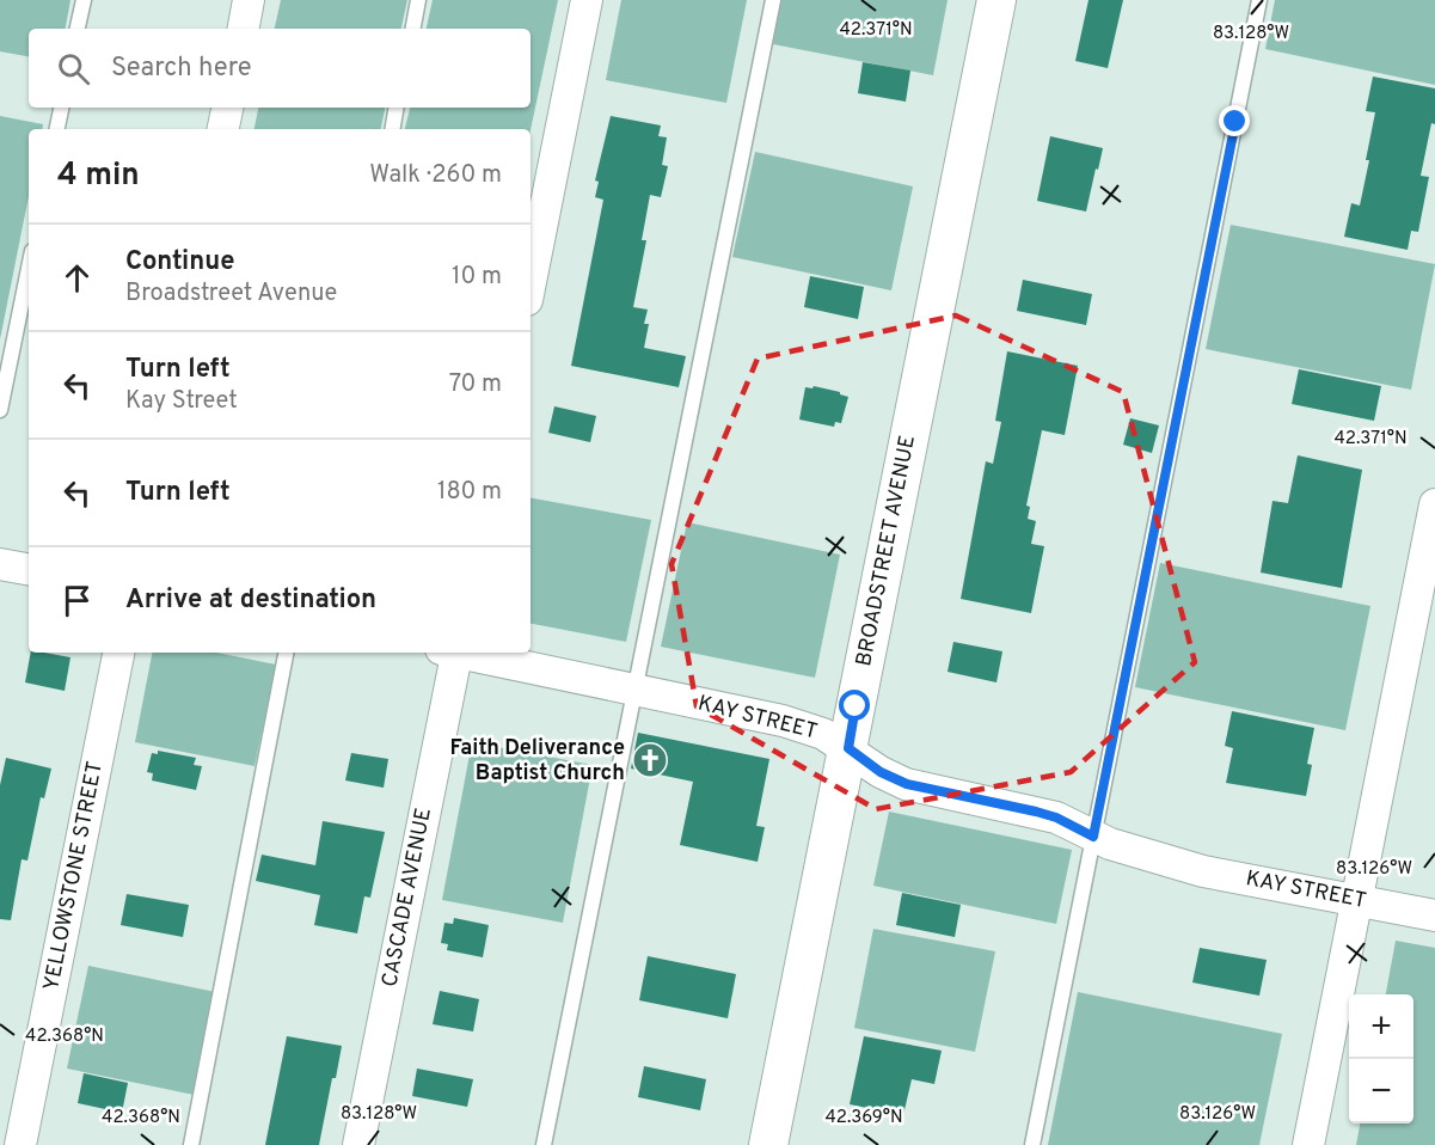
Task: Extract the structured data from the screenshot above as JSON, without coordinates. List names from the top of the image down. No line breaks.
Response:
{"streets":{"street":["BROADSTREET AVENUE","KAY STREET","YELLOWSTONE STREET","CASCADE AVENUE"]},"crossings":[["BROADSTREET AVENUE","KAY STREET"]],"places":{"church":["Faith Deliverance Baptist Church"]},"page":{"search":"Search here","heading":["4 min","Walk · 260 m"],"list":[["Continue","Broadstreet Avenue","10 m"],["Turn left","Kay Street","70 m"],["Turn left","180 m"],"Arrive at destination"],"map_buttons":["+","−"]},"coordinates":["42.371°N","83.128°W","83.126°W","42.368°N","42.369°N"]}
